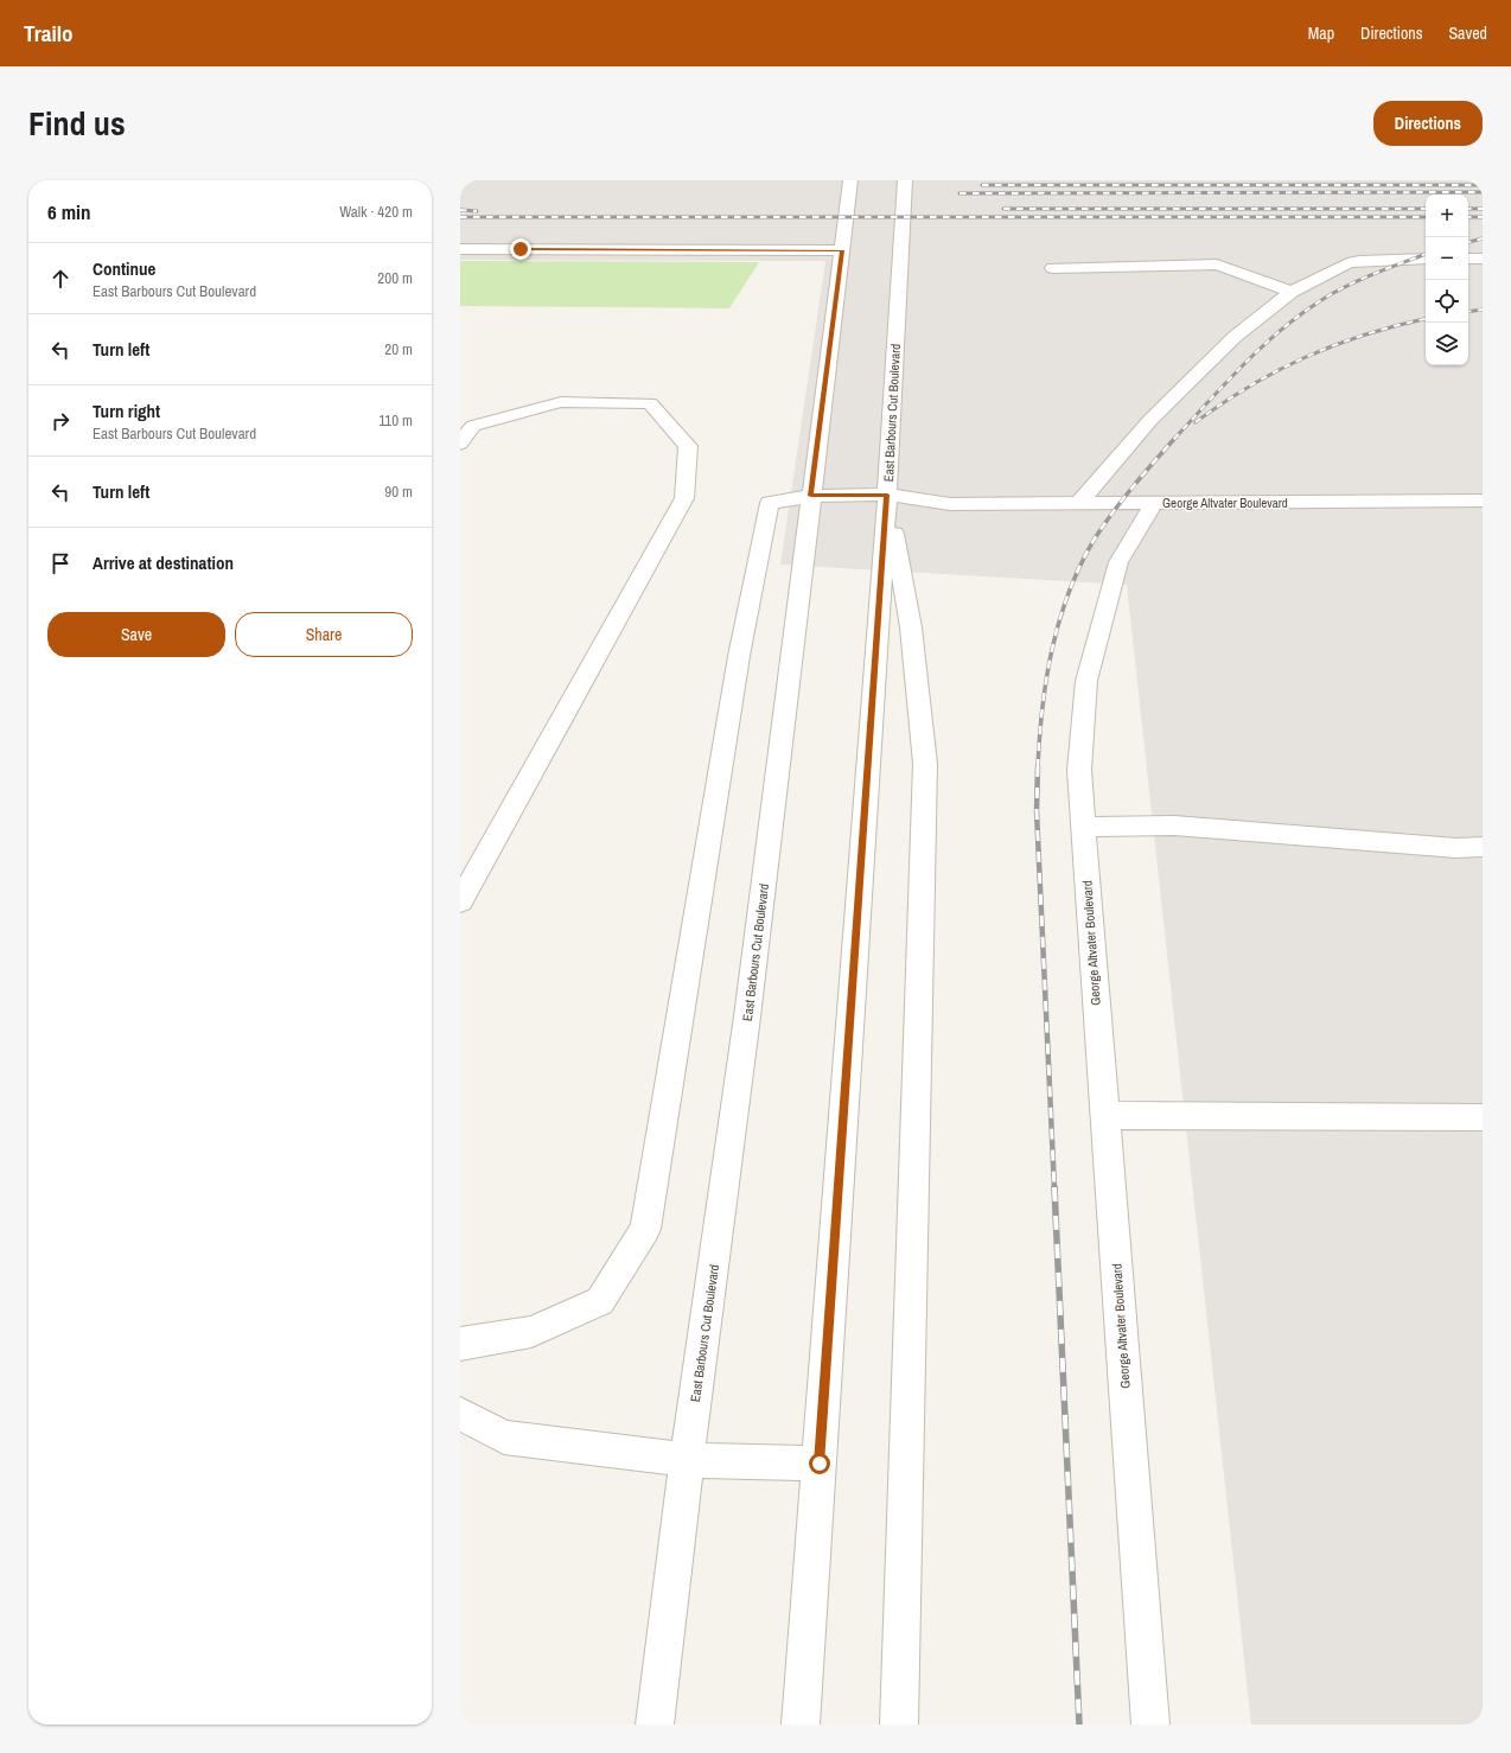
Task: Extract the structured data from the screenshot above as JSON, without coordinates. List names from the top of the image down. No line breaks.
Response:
{"streets":{"street":["East Barbours Cut Boulevard","George Altvater Boulevard"]},"page":{"header":"Trailo","nav":["Map","Directions","Saved"],"title":"Find us","buttons":["Directions",["Save","Share"]],"heading":["6 min","Walk · 420 m"],"map_buttons":["+","−"],"list":[["Continue","East Barbours Cut Boulevard","200 m"],["Turn left","20 m"],["Turn right","East Barbours Cut Boulevard","110 m"],["Turn left","90 m"],"Arrive at destination"]}}
